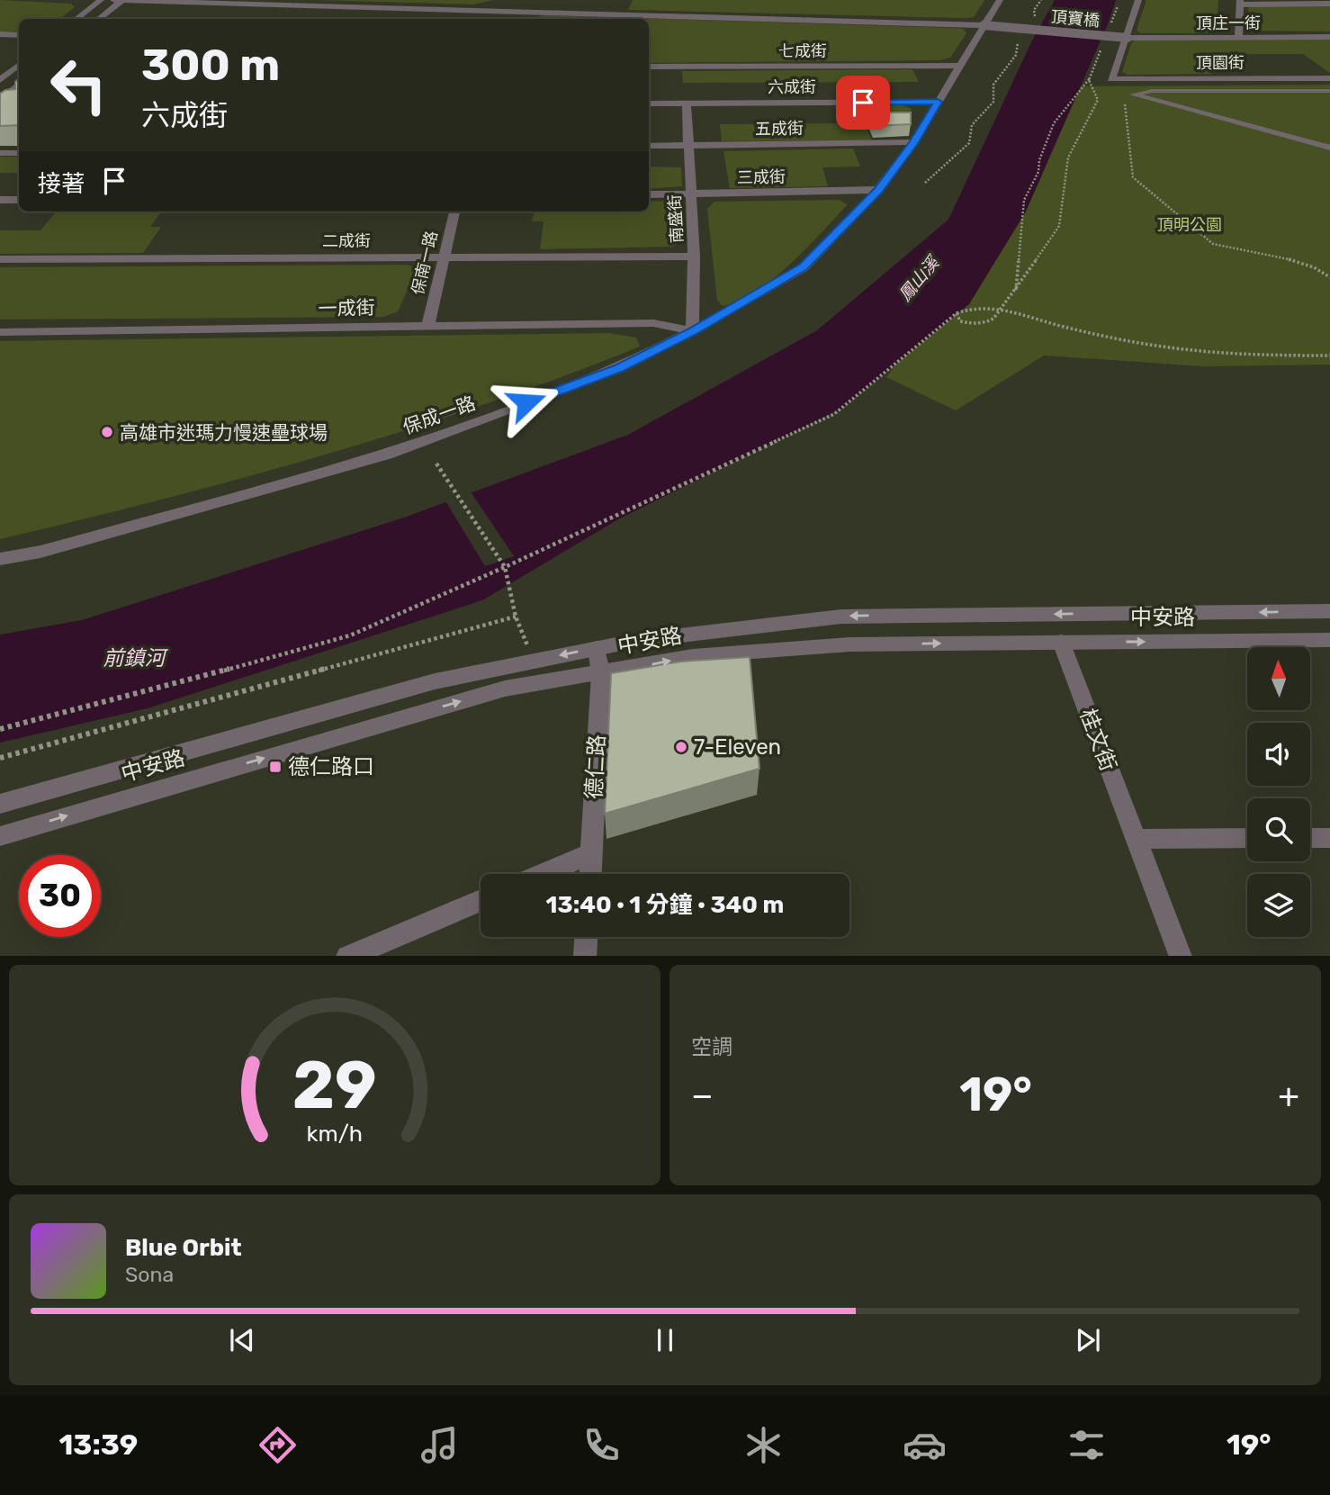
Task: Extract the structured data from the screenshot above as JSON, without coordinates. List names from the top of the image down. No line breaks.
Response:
{"streets":{"street":["頂寶橋","頂庄一街","七成街","頂園街","六成街","五成街","三成街","南盛街","二成街","保南一路","一成街","保成一路","中安路","桂文街","德仁路"]},"crossings":[["頂寶橋","頂庄一街"],["頂寶橋","頂園街"],["頂寶橋","保成一路"],["頂庄一街","頂園街"],["七成街","保成一路"],["六成街","南盛街"],["六成街","保成一路"],["五成街","南盛街"],["五成街","保成一路"],["三成街","南盛街"],["三成街","保成一路"],["南盛街","二成街"],["南盛街","一成街"],["南盛街","保成一路"],["二成街","保南一路"],["保南一路","一成街"],["一成街","保成一路"],["中安路","桂文街"],["中安路","德仁路"]],"water":["鳳山溪","前鎮河"],"parks":["頂明公園"],"places":{"other":["高雄市迷瑪力慢速壘球場","7-Eleven"],"transit":["德仁路口"]},"north":"top","page":{"turn":["300 m","六成街"],"then":"接著","limit":"30","trip":"13:40 · 1 分鐘 · 340 m","tile":"空調","heat":["−","19°","+"],"song":["Blue Orbit","Sona"],"tabs":["13:39","19°"],"gauge":["29","km/h"]}}
